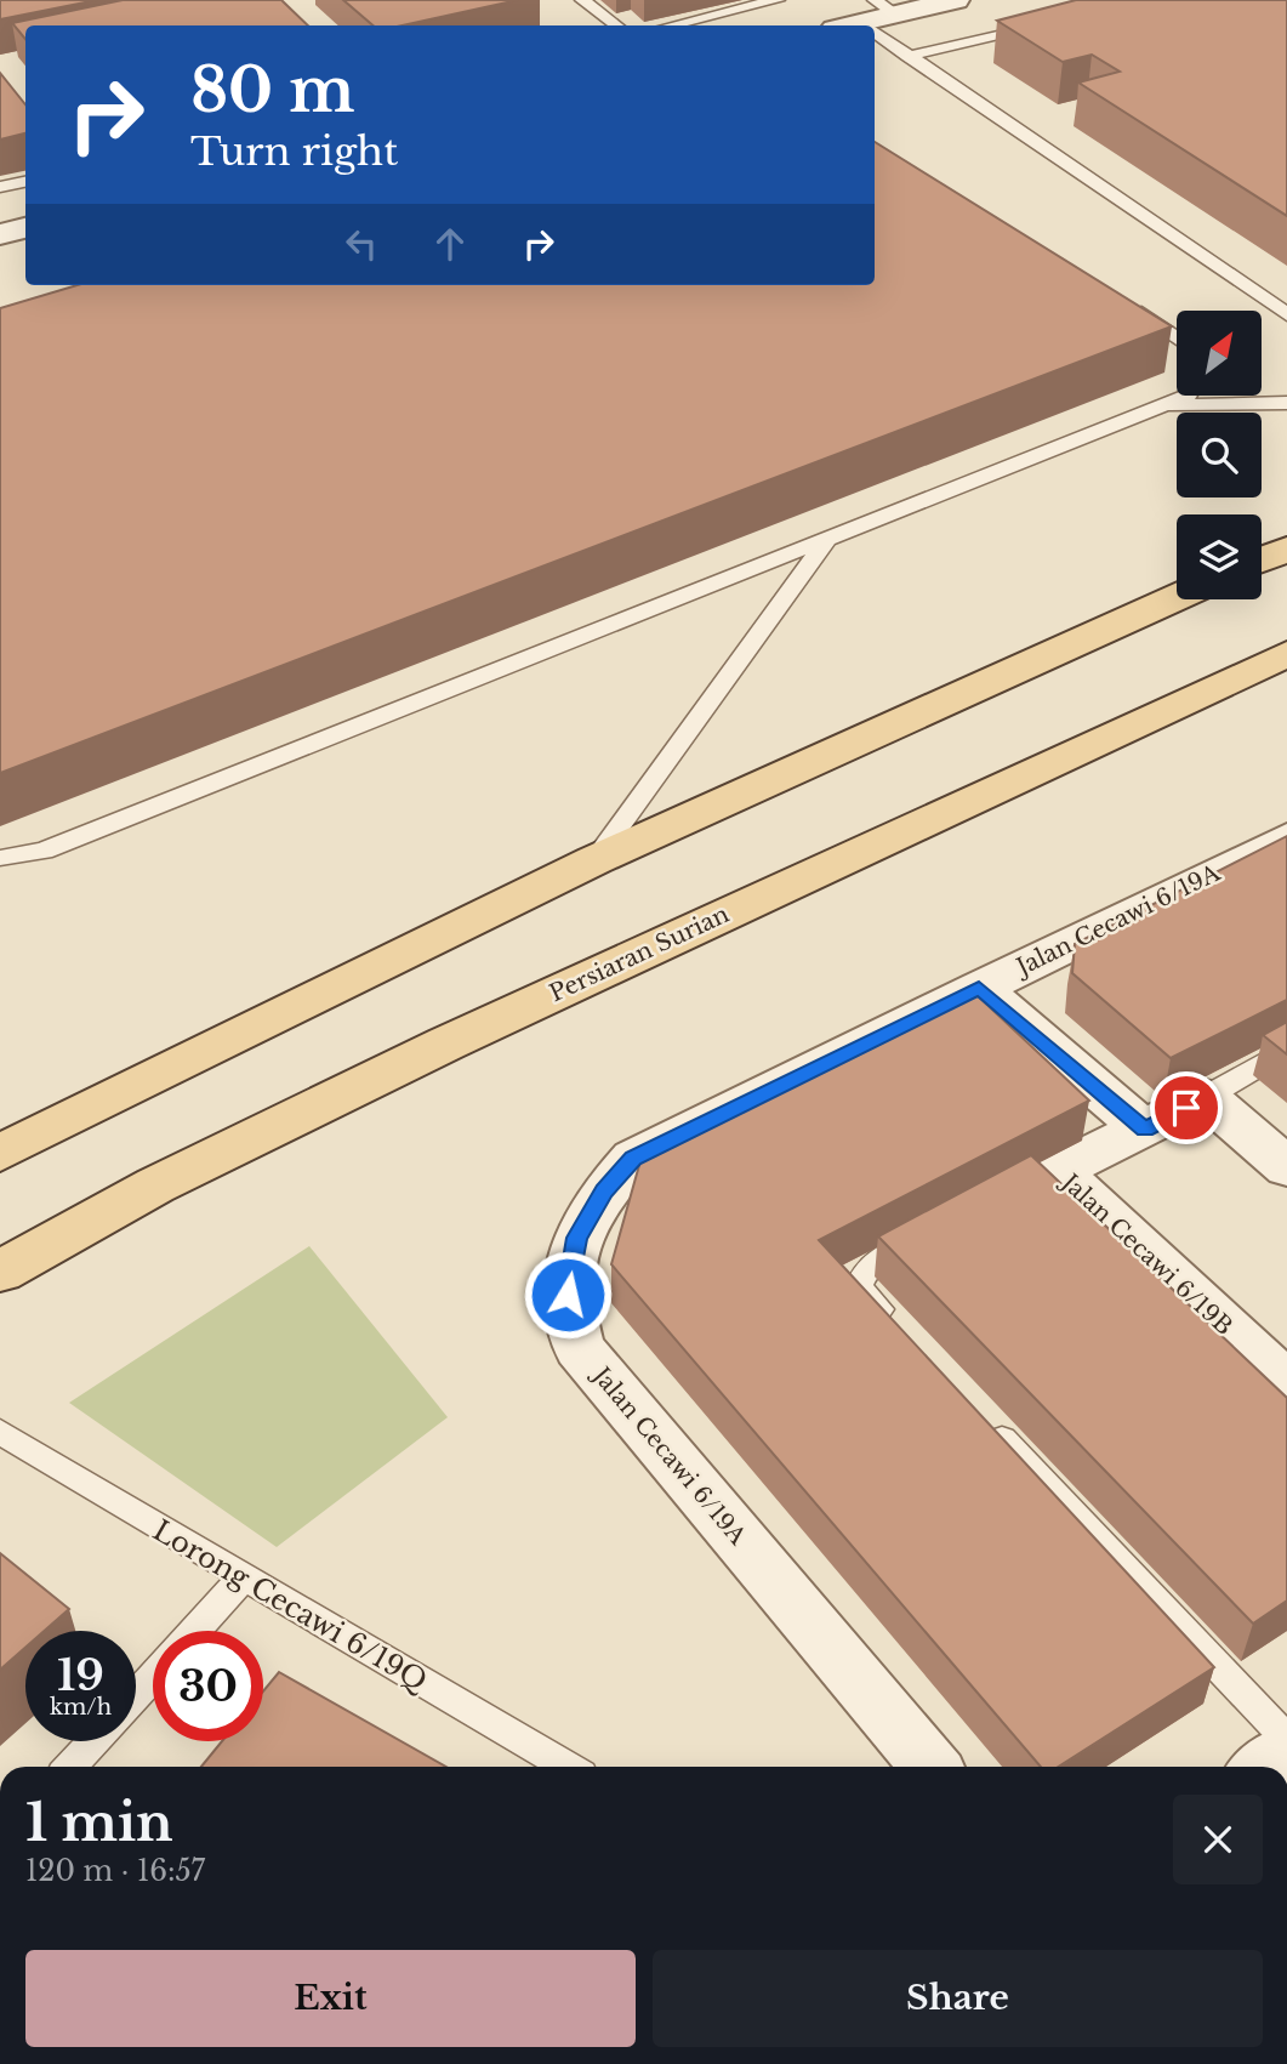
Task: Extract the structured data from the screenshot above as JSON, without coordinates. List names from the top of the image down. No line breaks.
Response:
{"streets":{"main road":["Persiaran Surian"],"street":["Jalan Cecawi 6/19A","Jalan Cecawi 6/19B"],"lane":["Lorong Cecawi 6/19Q"]},"north":"top right","page":{"turn":["80 m","Turn right"],"speed":"19 km/h","limit":"30","heading":["1 min","120 m · 16:57"],"buttons":["Exit","Share"]}}
